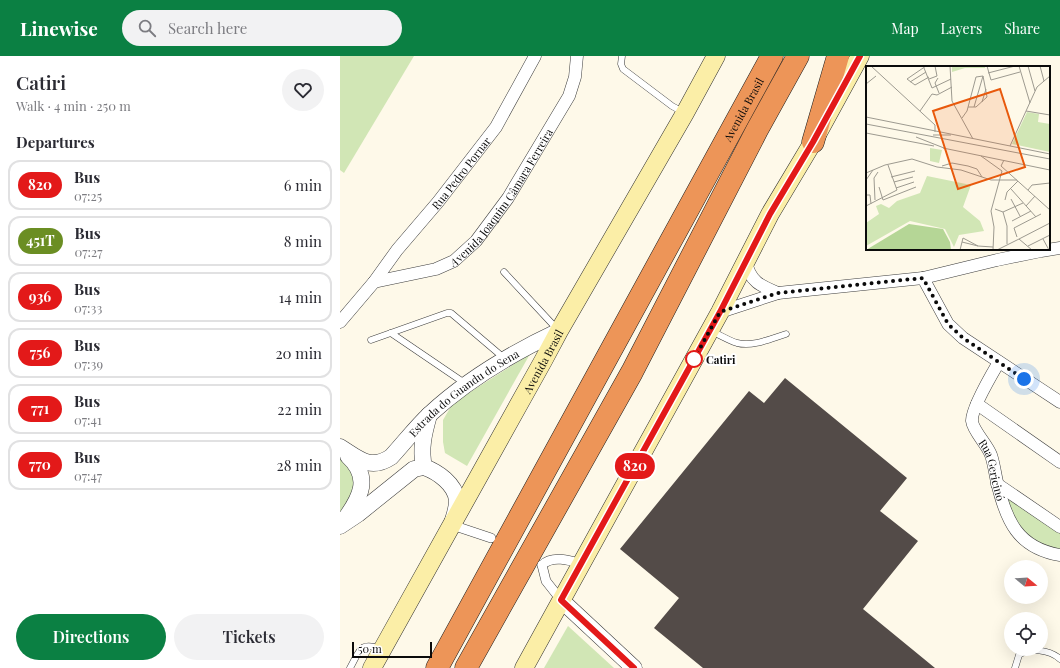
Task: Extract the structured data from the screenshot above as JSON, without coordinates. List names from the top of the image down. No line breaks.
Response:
{"streets":{"highway":["Avenida Brasil"],"street":["Rua Pedro Pornar","Avenida Joaquim Câmara Ferreira","Estrada do Guandu do Sena","Rua Gericinó"]},"crossings":[["Avenida Brasil","Estrada do Guandu do Sena"],["Rua Pedro Pornar","Avenida Joaquim Câmara Ferreira"]],"places":["Catiri"],"lines":["bus line 820"],"scale_bar":"50 m","north":"right","page":{"header":"Linewise","search":"Search here","nav":["Map","Layers","Share"],"heading":[["Catiri","Walk · 4 min · 250 m"],"Departures"],"on_map":"820","list":[{"mark":"820","name":"Bus","note":"07:25","value":"6 min"},{"mark":"451T","name":"Bus","note":"07:27","value":"8 min"},{"mark":"936","name":"Bus","note":"07:33","value":"14 min"},{"mark":"756","name":"Bus","note":"07:39","value":"20 min"},{"mark":"771","name":"Bus","note":"07:41","value":"22 min"},{"mark":"770","name":"Bus","note":"07:47","value":"28 min"}],"buttons":["Directions","Tickets"],"scale":"50 m"}}
